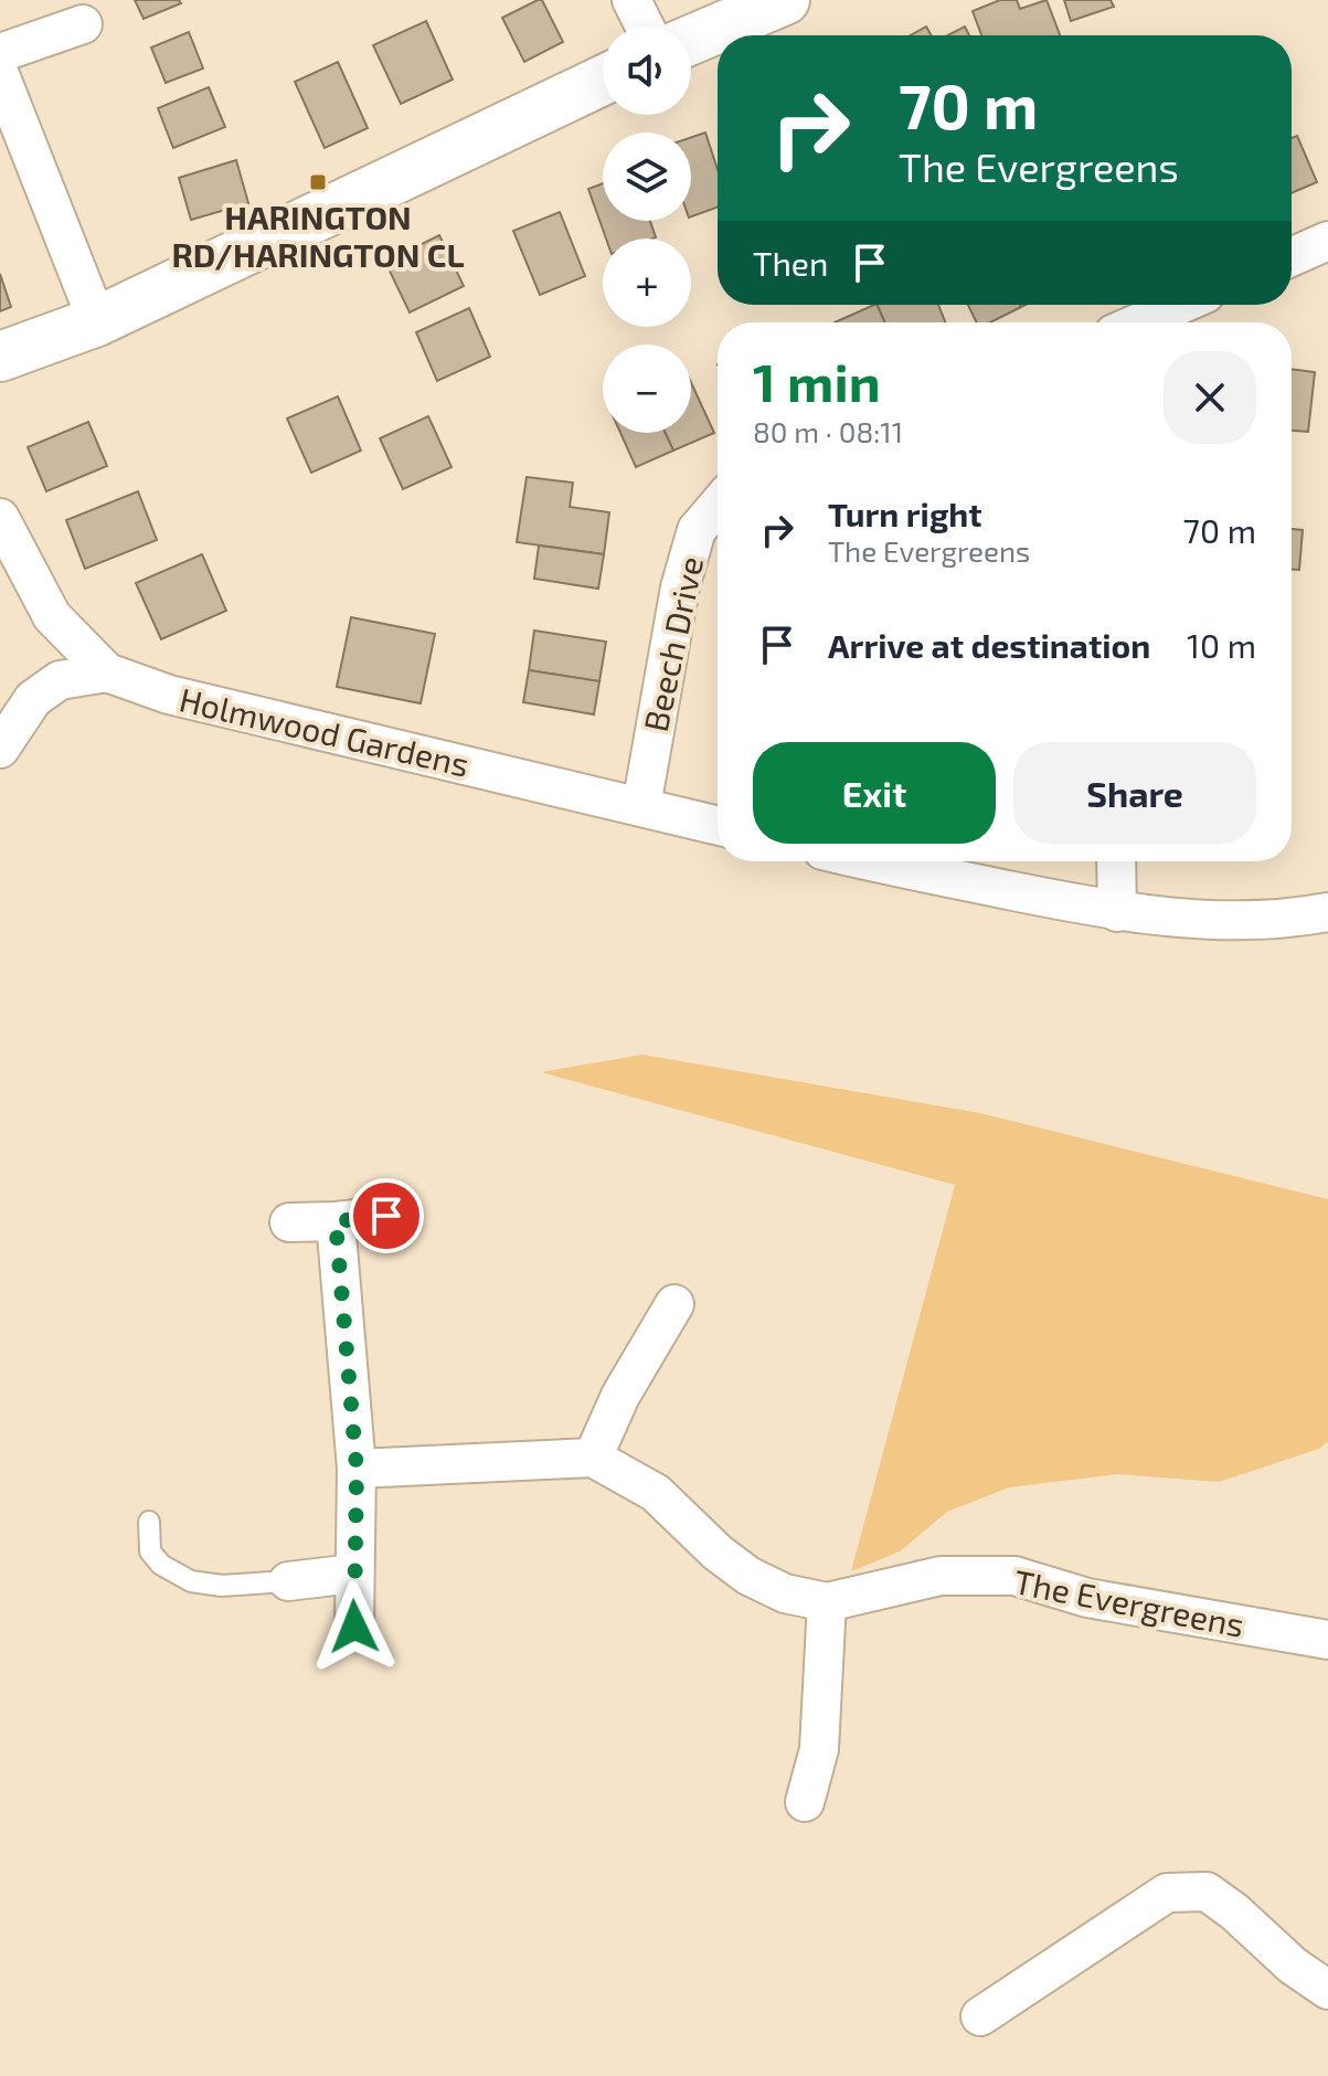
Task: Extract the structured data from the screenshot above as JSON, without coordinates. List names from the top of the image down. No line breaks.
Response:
{"streets":{"street":["Beech Drive","Holmwood Gardens","The Evergreens"]},"crossings":[["Beech Drive","Holmwood Gardens"]],"places":{"transit":["HARINGTON RD/HARINGTON CL"]},"page":{"map_buttons":["+","−"],"turn":["70 m","The Evergreens"],"then":"Then","heading":["1 min","80 m · 08:11"],"list":[{"name":"Turn right","note":"The Evergreens","value":"70 m"},{"name":"Arrive at destination","value":"10 m"}],"buttons":["Exit","Share"]}}
